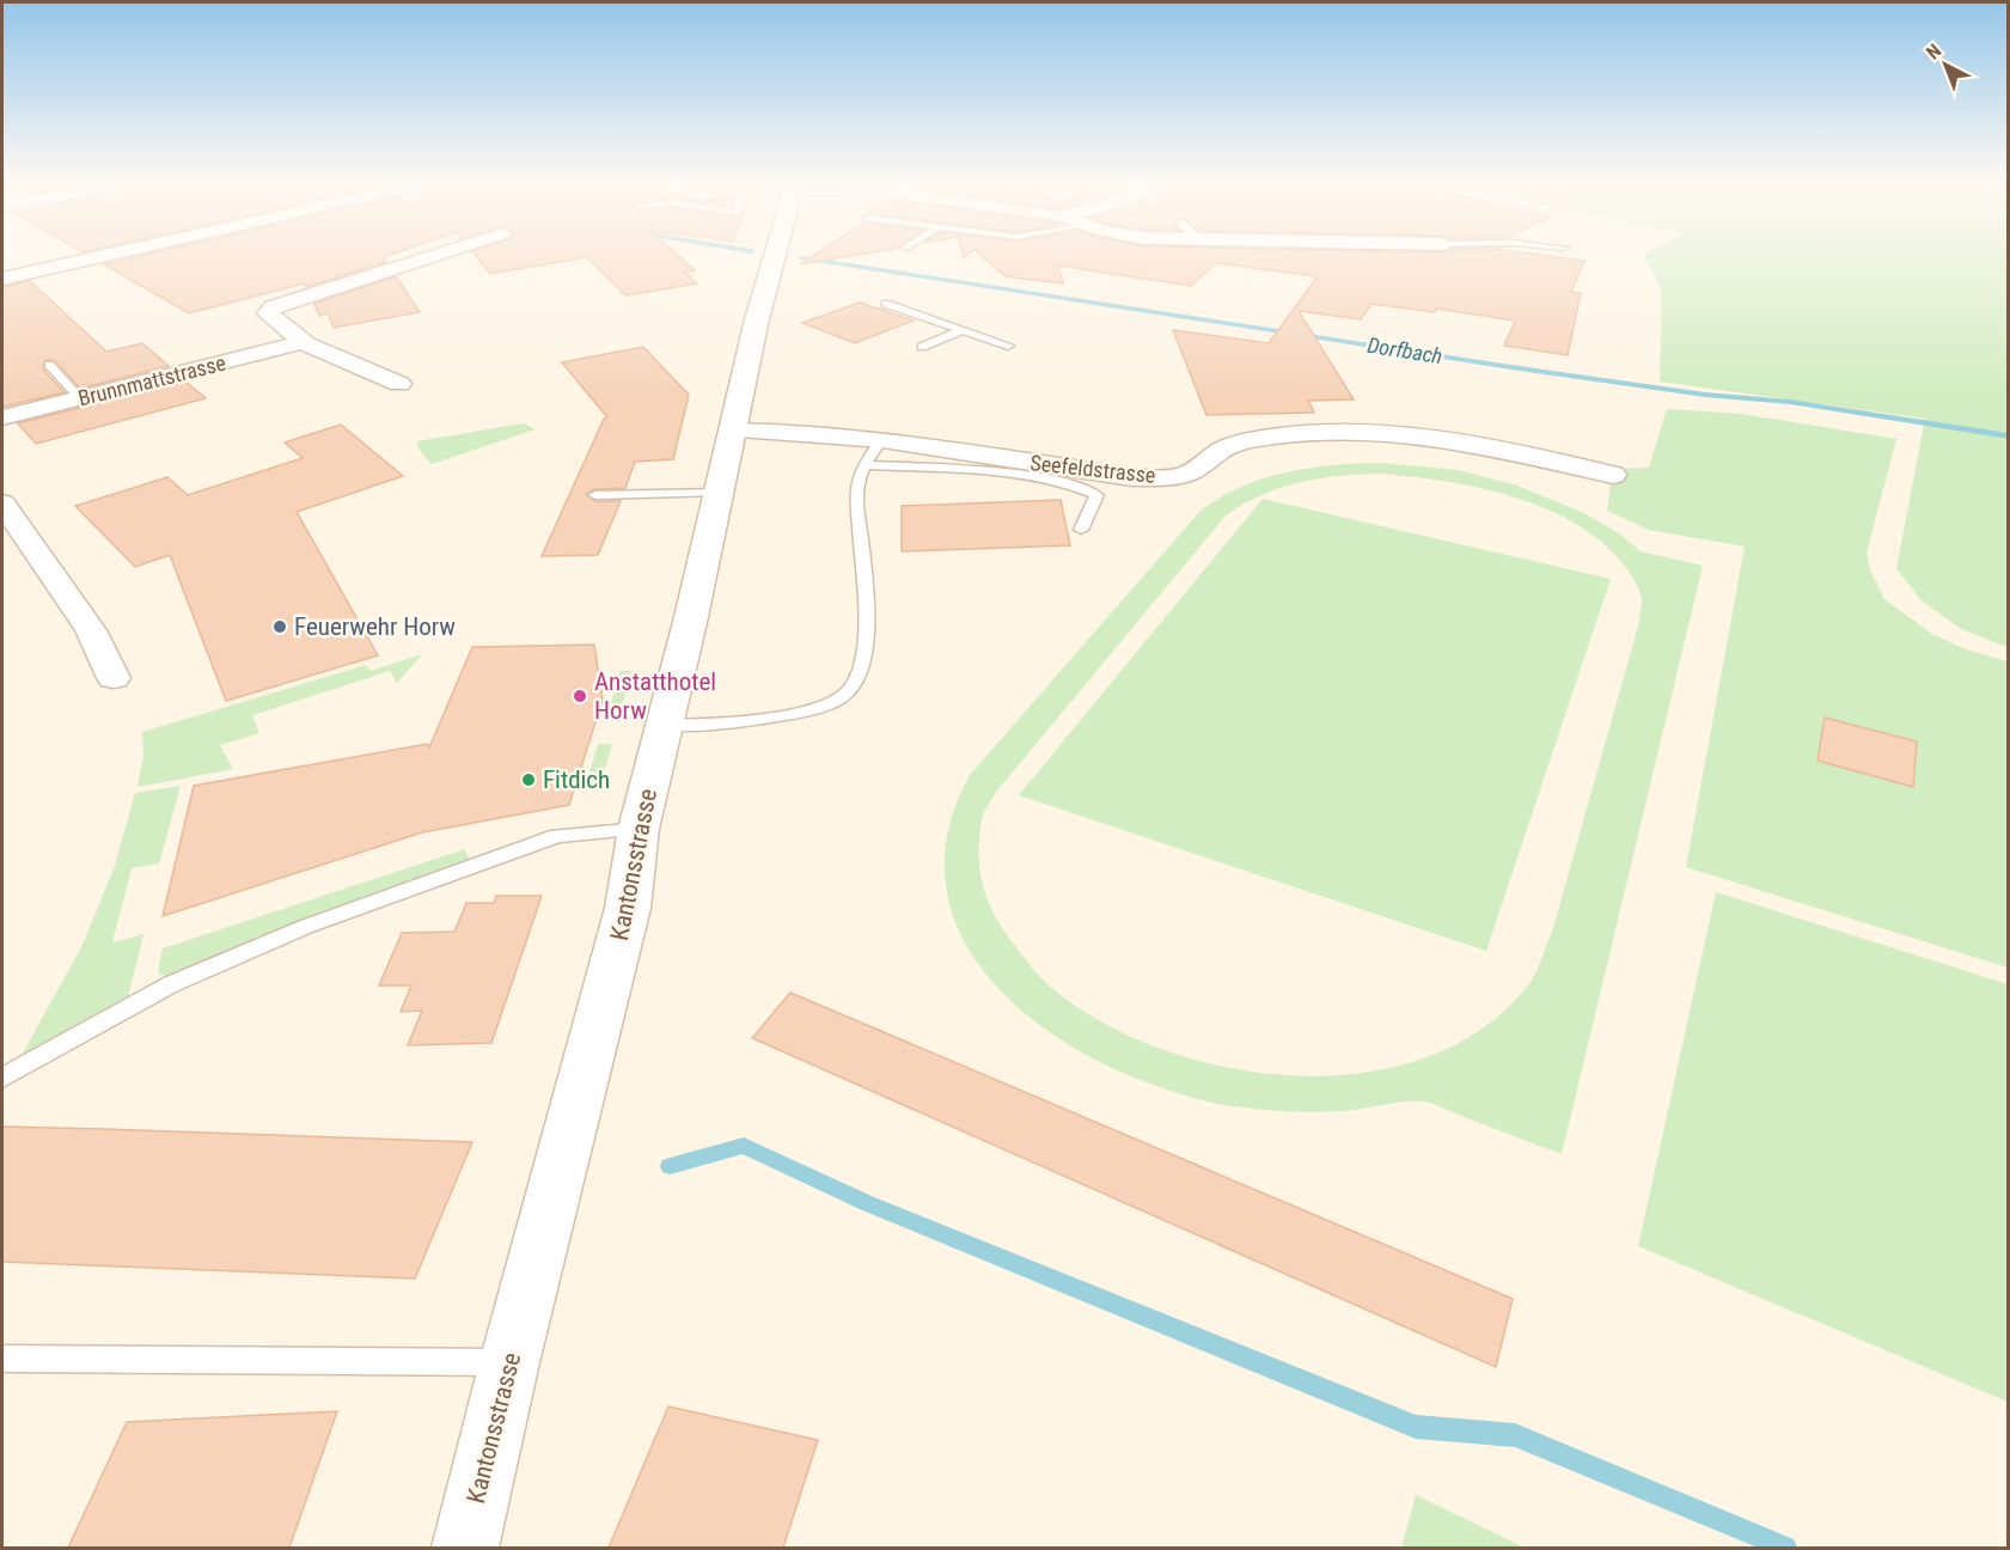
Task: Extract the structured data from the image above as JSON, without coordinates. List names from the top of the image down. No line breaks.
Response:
{"streets":{"main road":["Kantonsstrasse"],"street":["Brunnmattstrasse","Seefeldstrasse"]},"crossings":[["Seefeldstrasse","Kantonsstrasse"]],"water":["Dorfbach"],"places":["Feuerwehr Horw","Anstatthotel Horw","Fitdich"],"north":"top left"}
